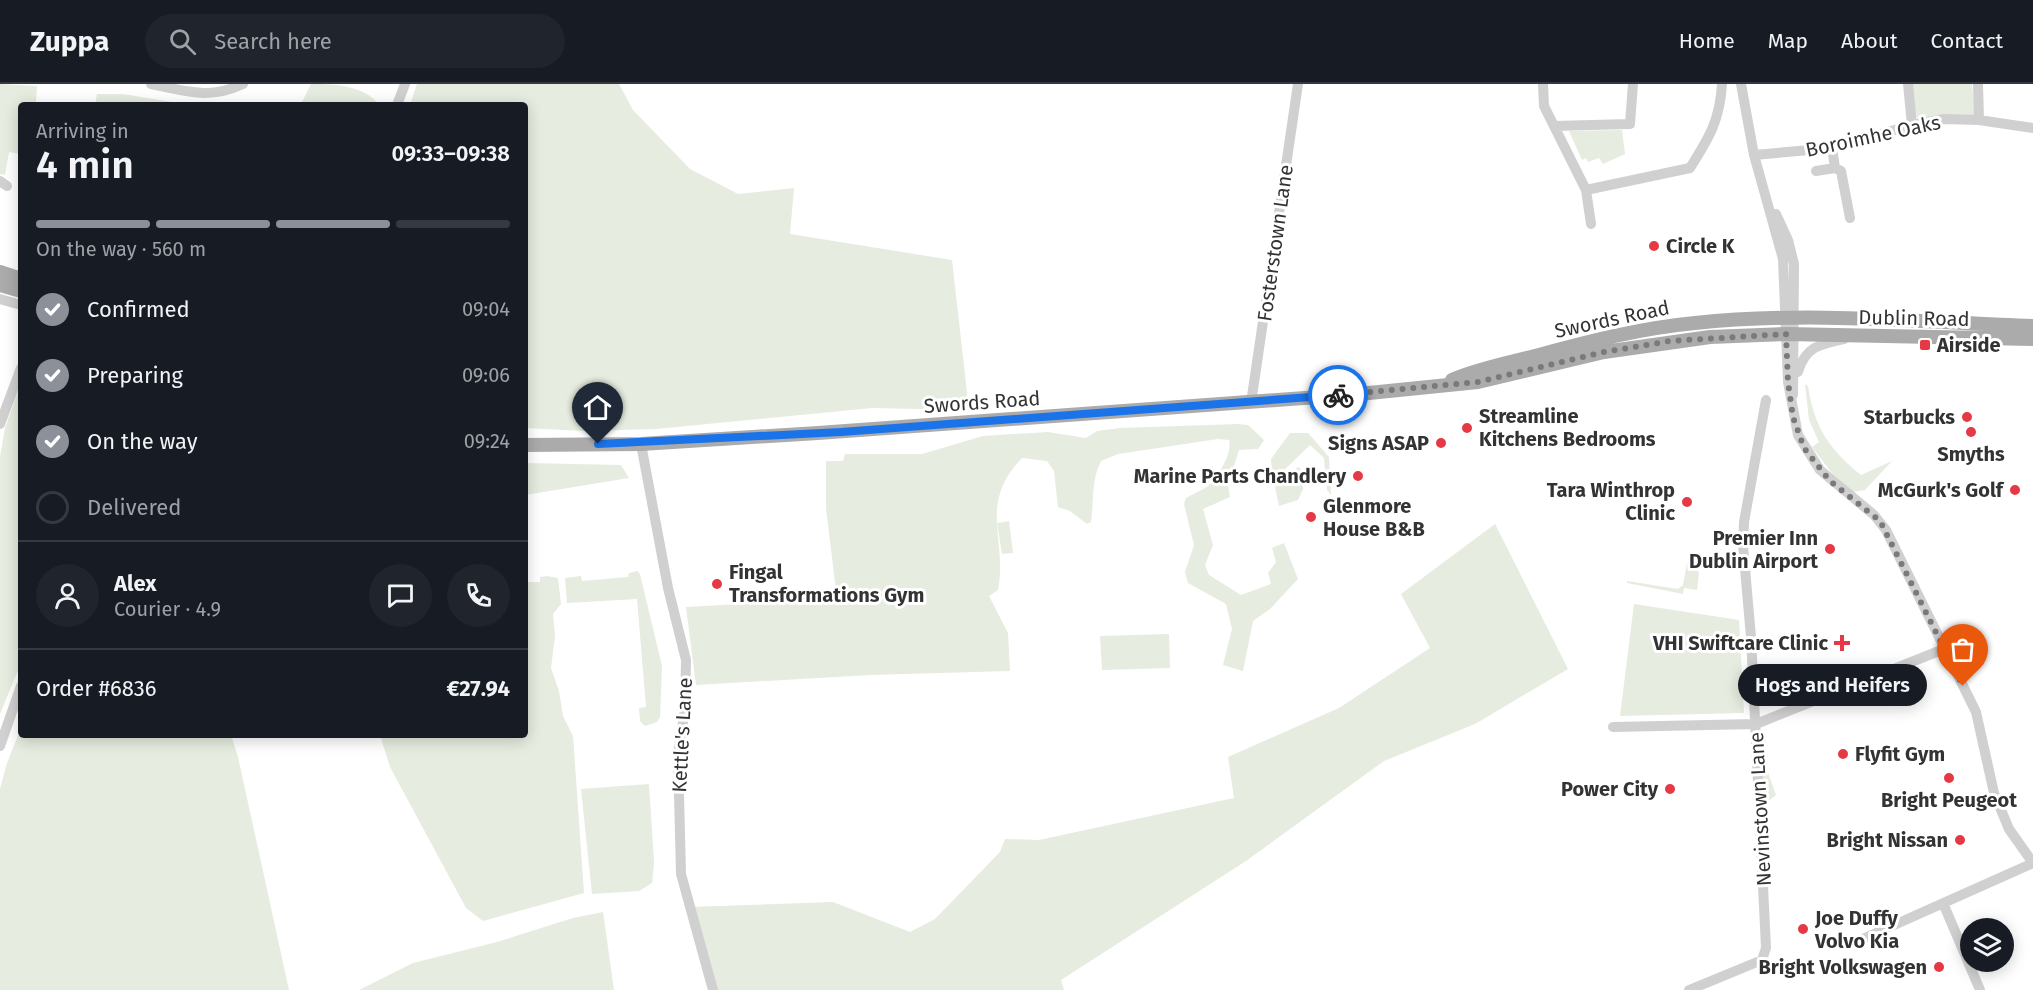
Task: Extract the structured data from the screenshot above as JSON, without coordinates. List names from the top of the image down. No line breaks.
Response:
{"streets":{"main road":["Dublin Road","Swords Road"],"street":["Boroimhe Oaks","Fosterstown Lane","Kettle's Lane","Nevinstown Lane"]},"crossings":[["Fosterstown Lane","Swords Road"],["Dublin Road","Swords Road"],["Swords Road","Kettle's Lane"]],"places":{"other":["Circle K","Starbucks","Streamline Kitchens Bedrooms","Smyths","Signs ASAP","Marine Parts Chandlery","McGurk's Golf","Tara Winthrop Clinic","Glenmore House B&B","Premier Inn Dublin Airport","Fingal Transformations Gym","Hogs and Heifers","Flyfit Gym","Bright Peugeot","Power City","Bright Nissan","Joe Duffy Volvo Kia","Bright Volkswagen"],"transit":["Airside"],"health":["VHI Swiftcare Clinic"]},"page":{"header":"Zuppa","search":"Search here","nav":["Home","Map","About","Contact"],"heading":["4 min","Arriving in","09:33–09:38"],"panel":["Alex","Courier · 4.9","Order #6836","€27.94"],"bar":"On the way · 560 m","list":[["Confirmed","09:04"],["Preparing","09:06"],["On the way","09:24"],"Delivered"],"bubble":"Hogs and Heifers"}}
